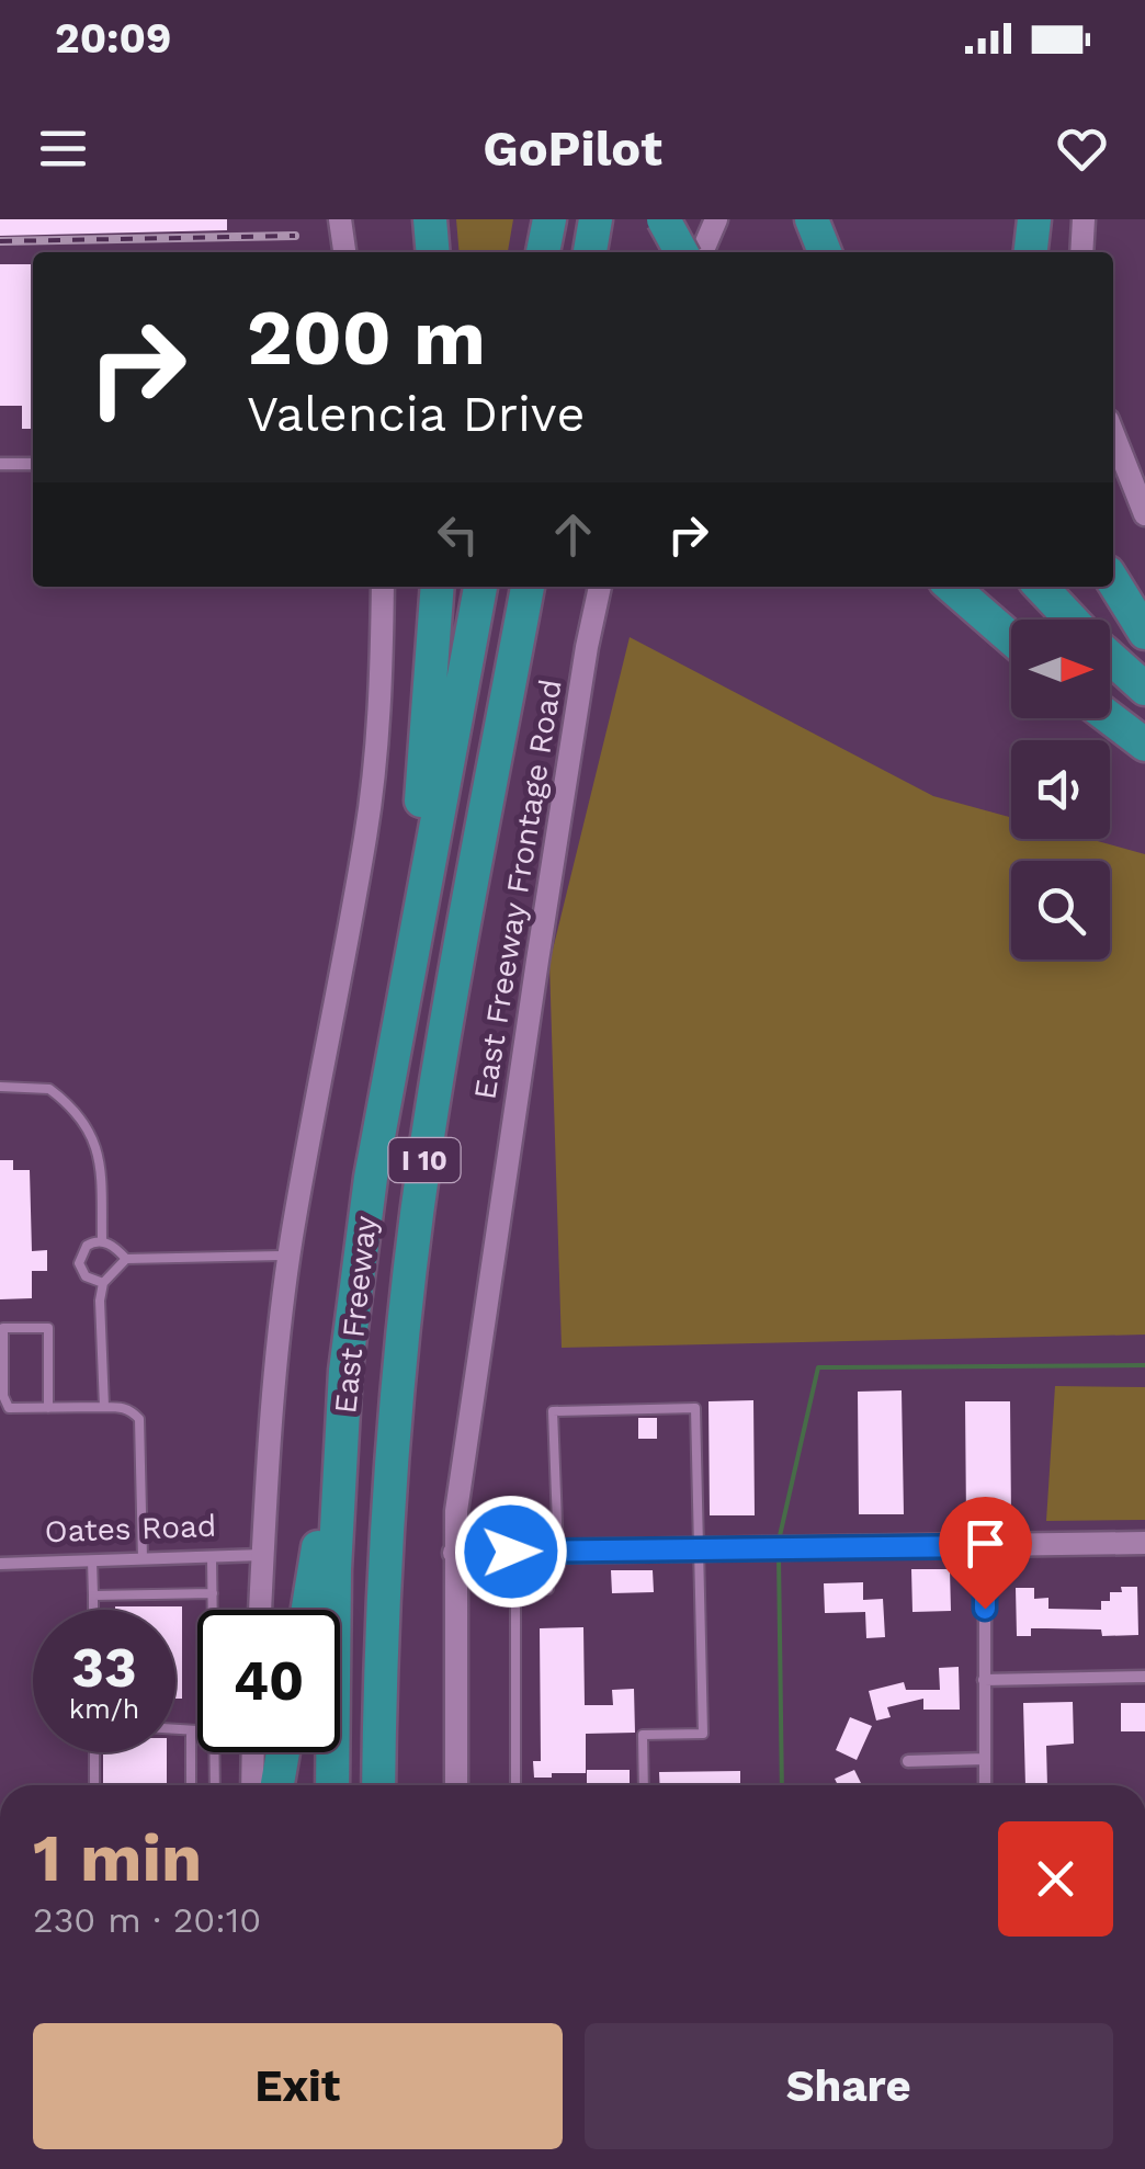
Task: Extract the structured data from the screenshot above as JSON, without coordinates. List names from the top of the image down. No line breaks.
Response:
{"streets":{"highway":["I 10","East Freeway"],"main road":["East Freeway Frontage Road"],"street":["Oates Road"]},"north":"right","page":{"status":"20:09","header":"GoPilot","turn":["200 m","Valencia Drive"],"speed":"33 km/h","limit":"40","heading":["1 min","230 m · 20:10"],"buttons":["Exit","Share"]}}
